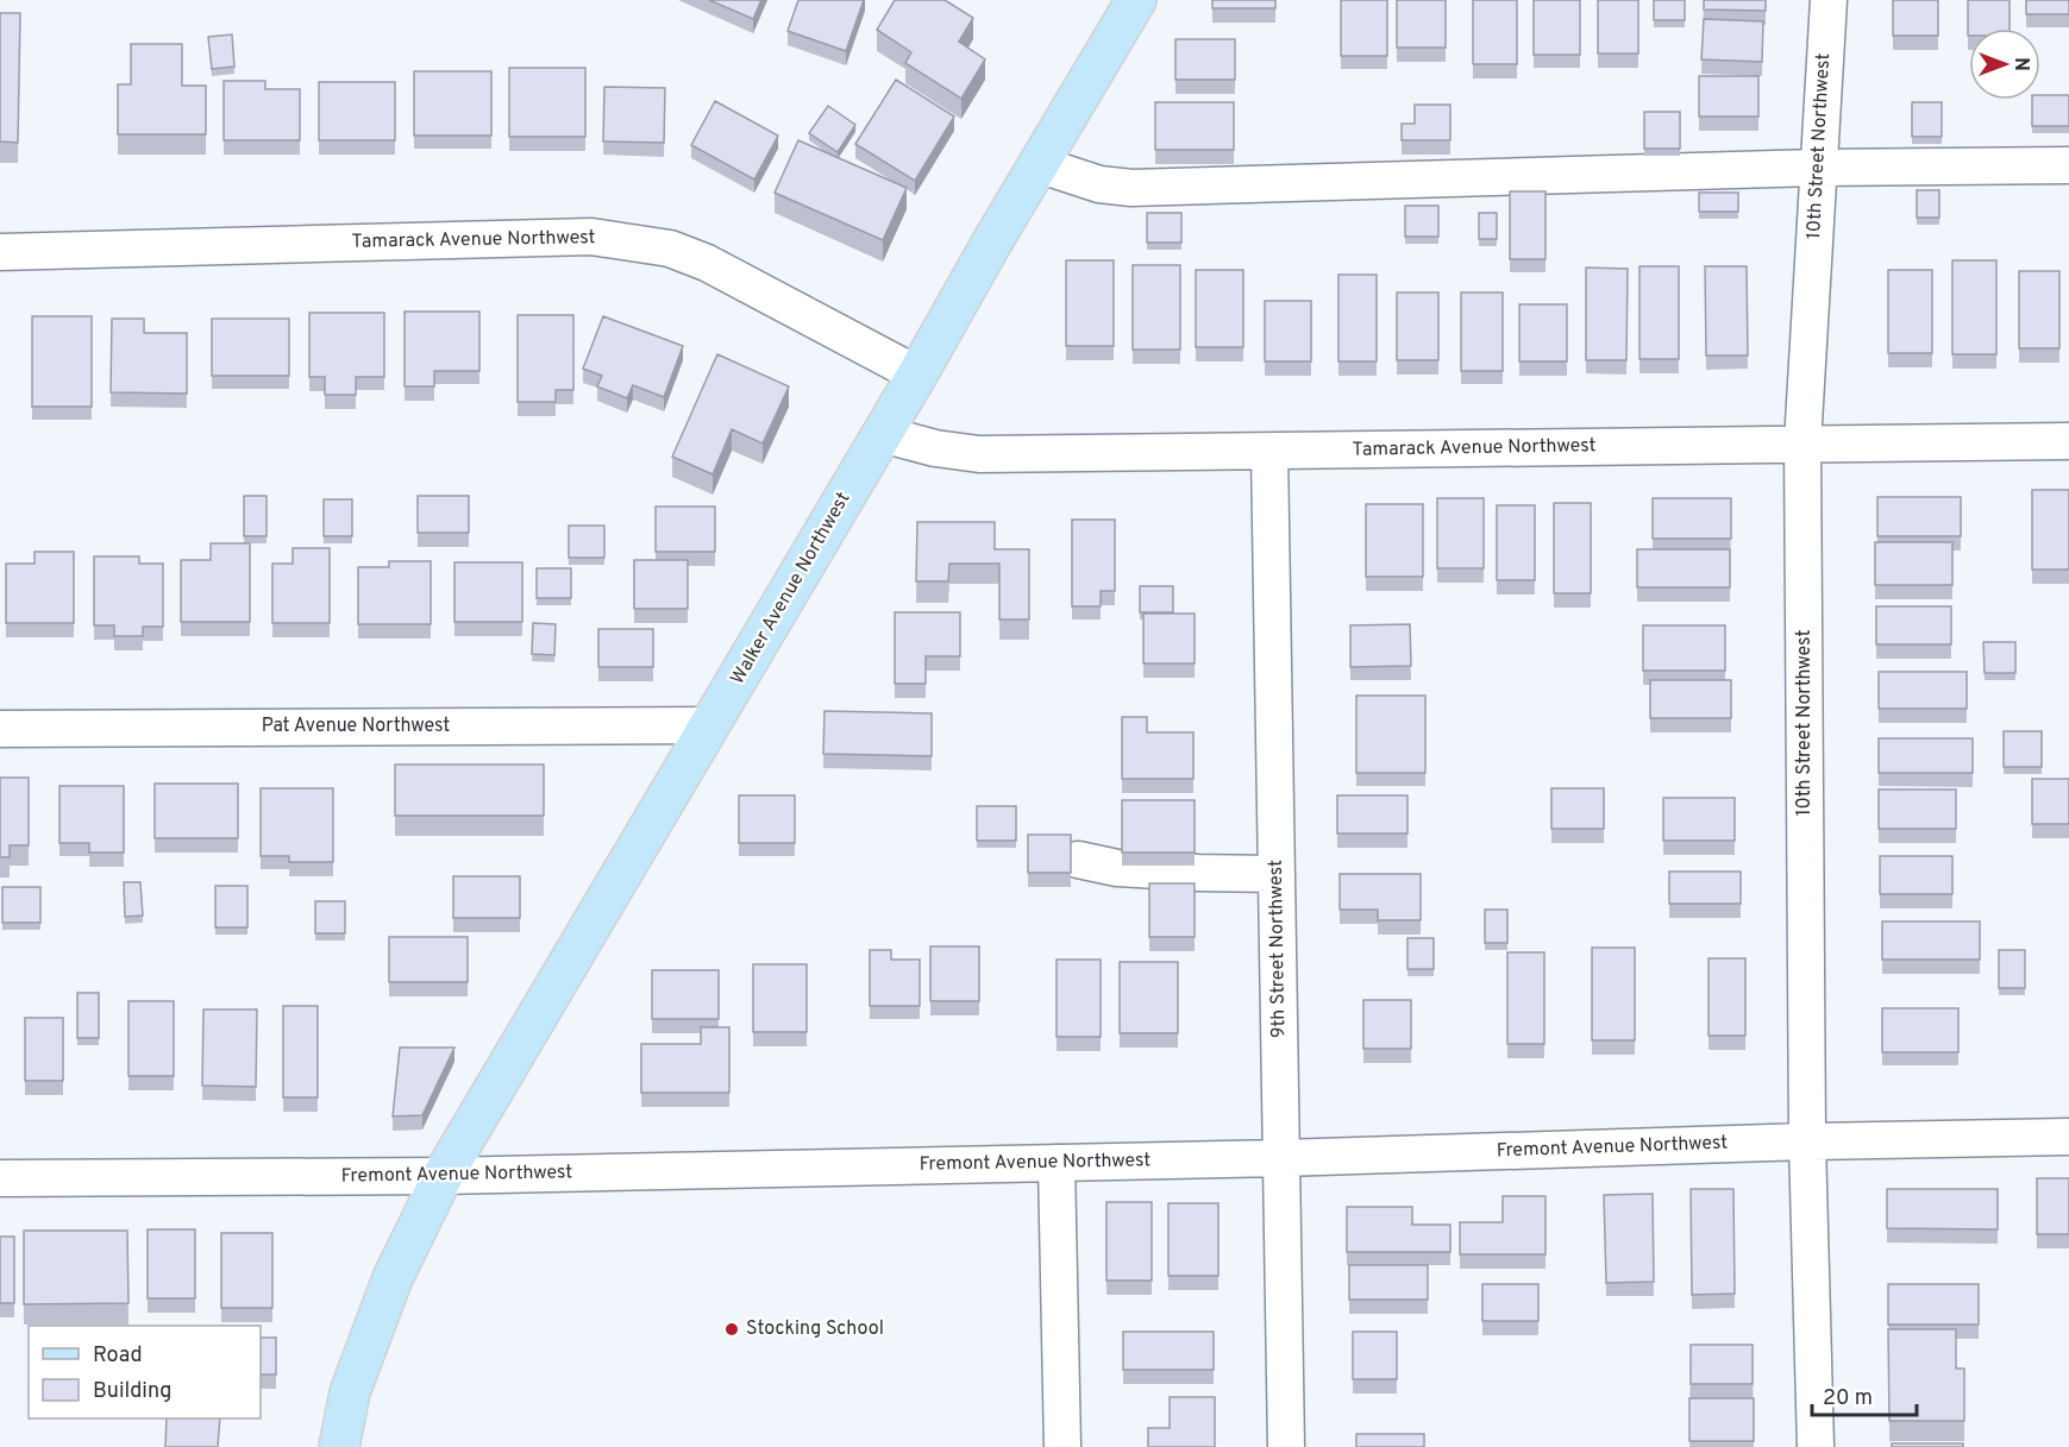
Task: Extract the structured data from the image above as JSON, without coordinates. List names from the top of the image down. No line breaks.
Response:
{"streets":{"main road":["Walker Avenue Northwest"],"street":["10th Street Northwest","Tamarack Avenue Northwest","Pat Avenue Northwest","9th Street Northwest","Fremont Avenue Northwest"]},"crossings":[["10th Street Northwest","Tamarack Avenue Northwest"],["10th Street Northwest","Fremont Avenue Northwest"],["Tamarack Avenue Northwest","Walker Avenue Northwest"],["Tamarack Avenue Northwest","9th Street Northwest"],["Walker Avenue Northwest","Pat Avenue Northwest"],["Walker Avenue Northwest","Fremont Avenue Northwest"],["9th Street Northwest","Fremont Avenue Northwest"]],"places":["Stocking School"],"legend":["Road","Building"],"scale_bar":"20 m","north":"right"}
